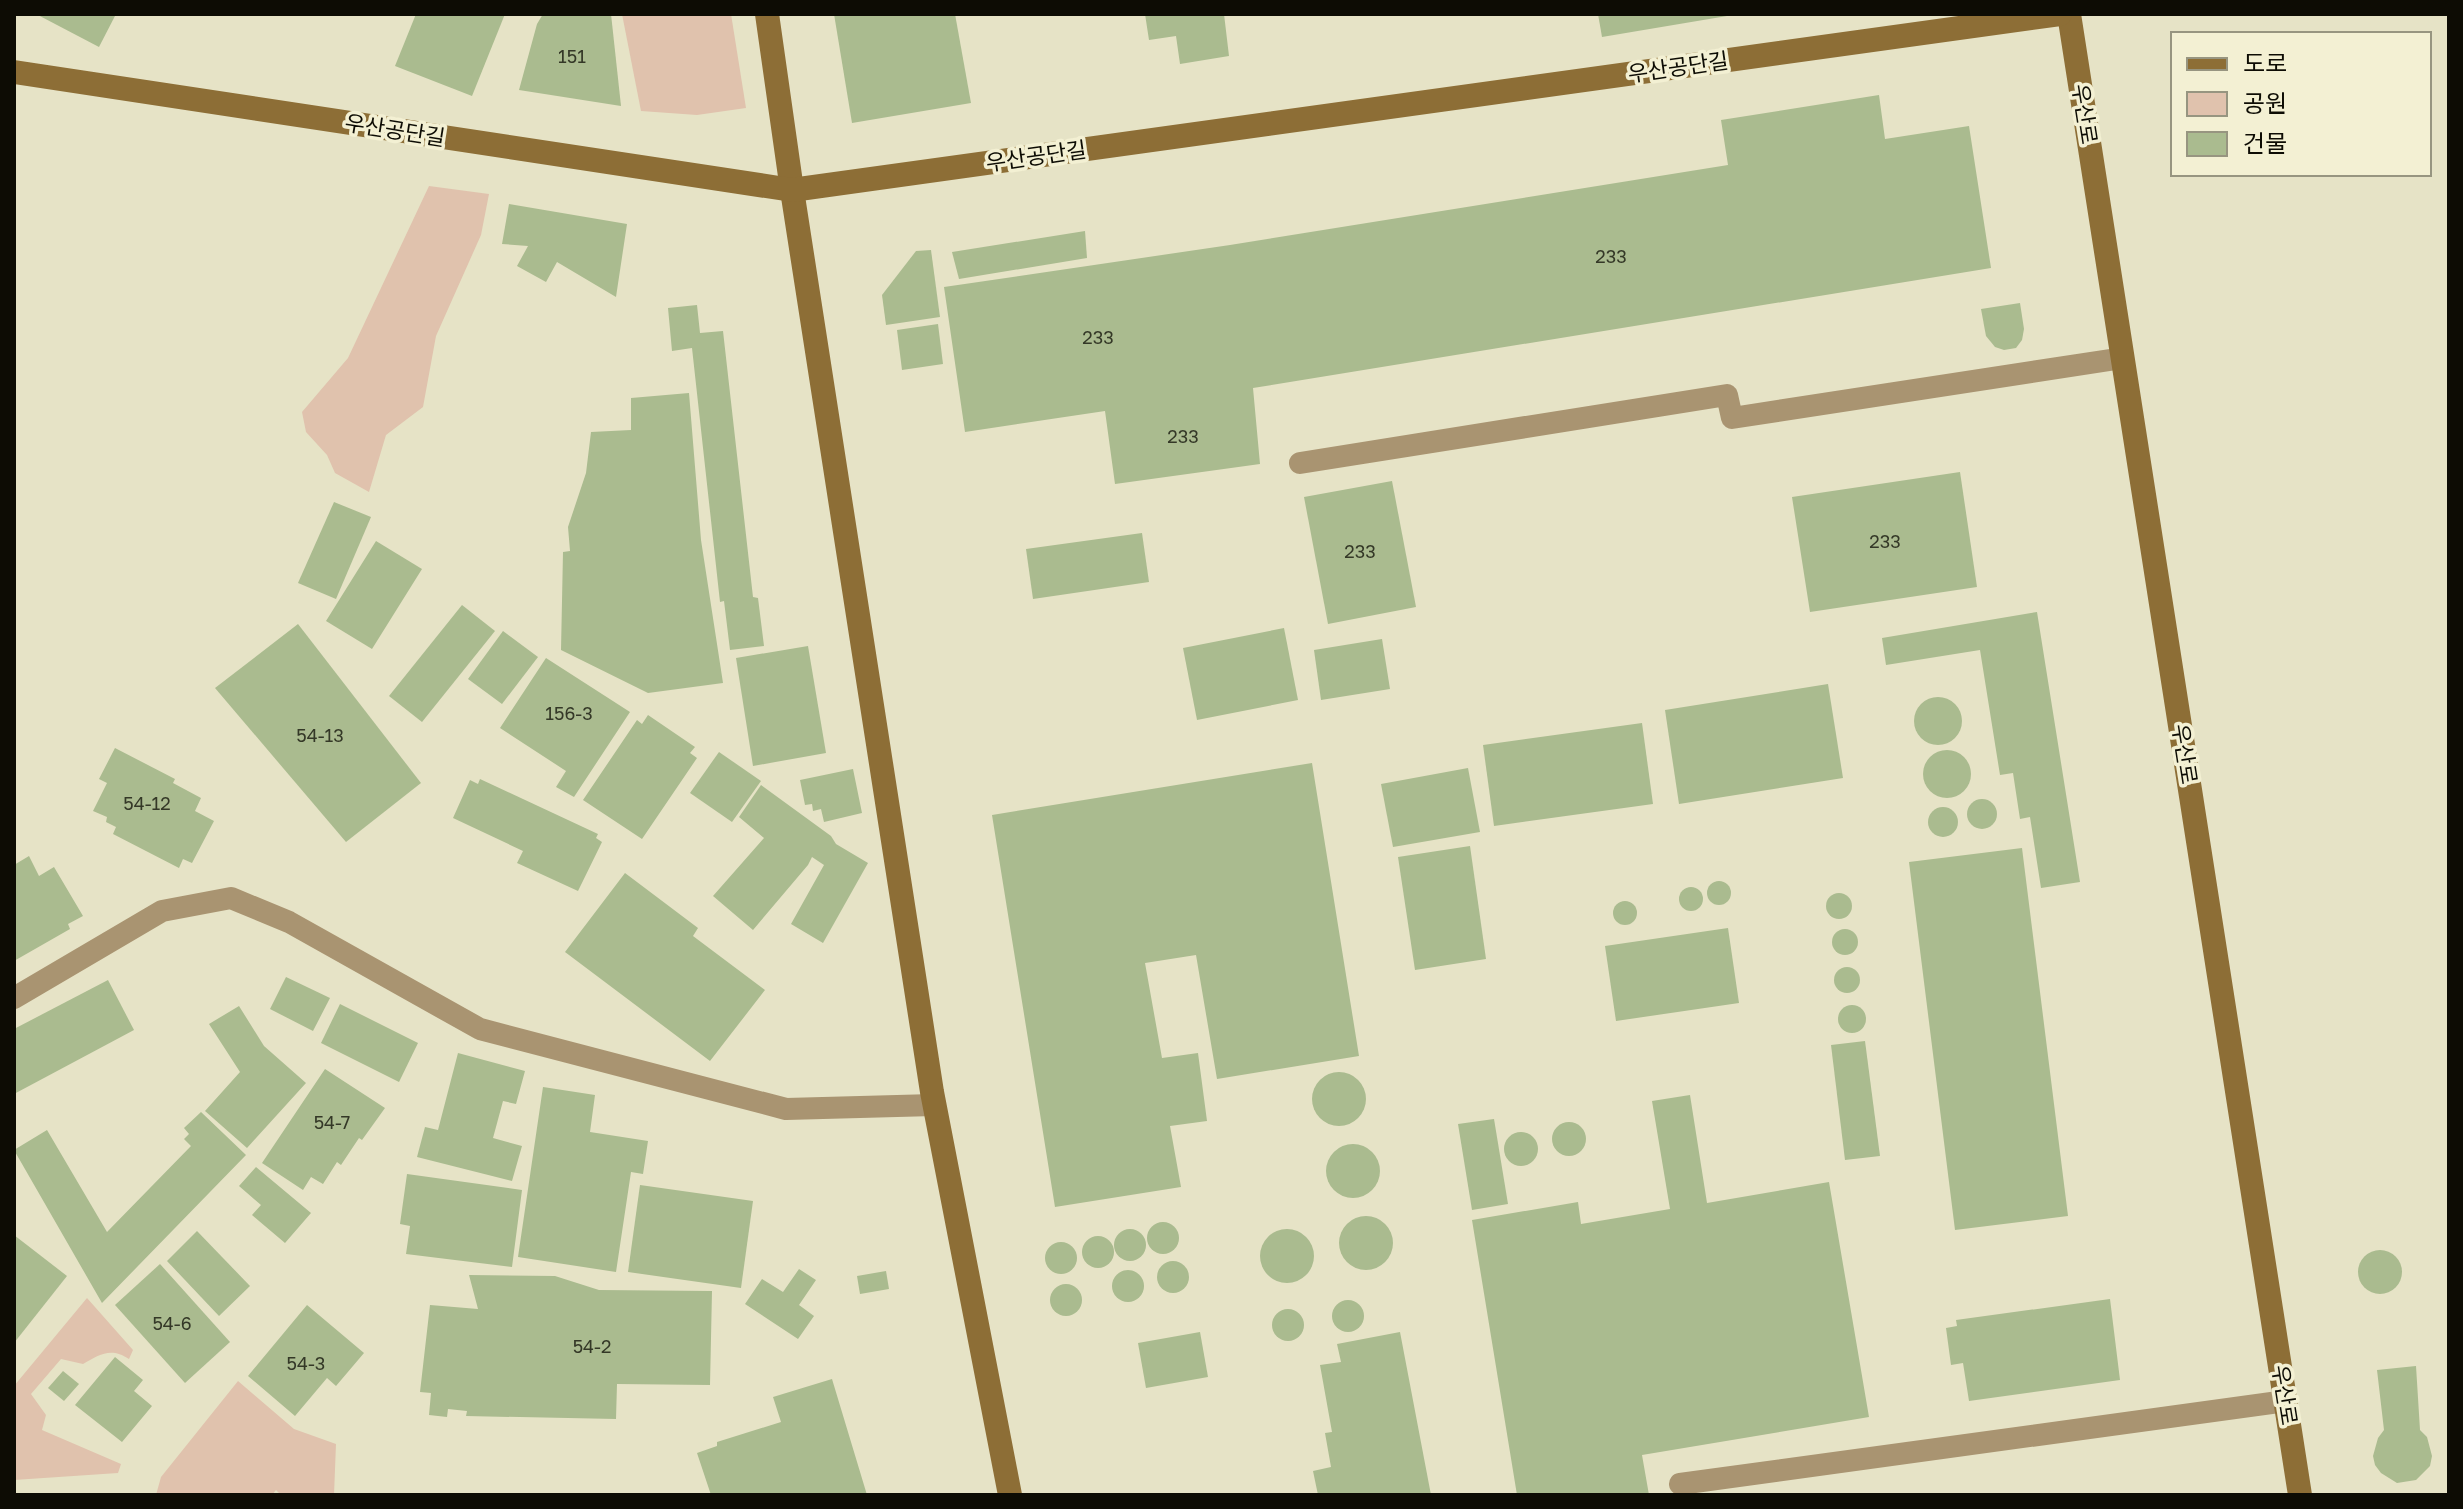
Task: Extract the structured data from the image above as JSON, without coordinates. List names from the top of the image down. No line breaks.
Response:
{"streets":{"street":["우산공단길","우산로"]},"house_numbers":["151","233","233","233","233","233","156-3","54-13","54-12","54-7","54-6","54-2","54-3"],"legend":["도로","공원","건물"]}
